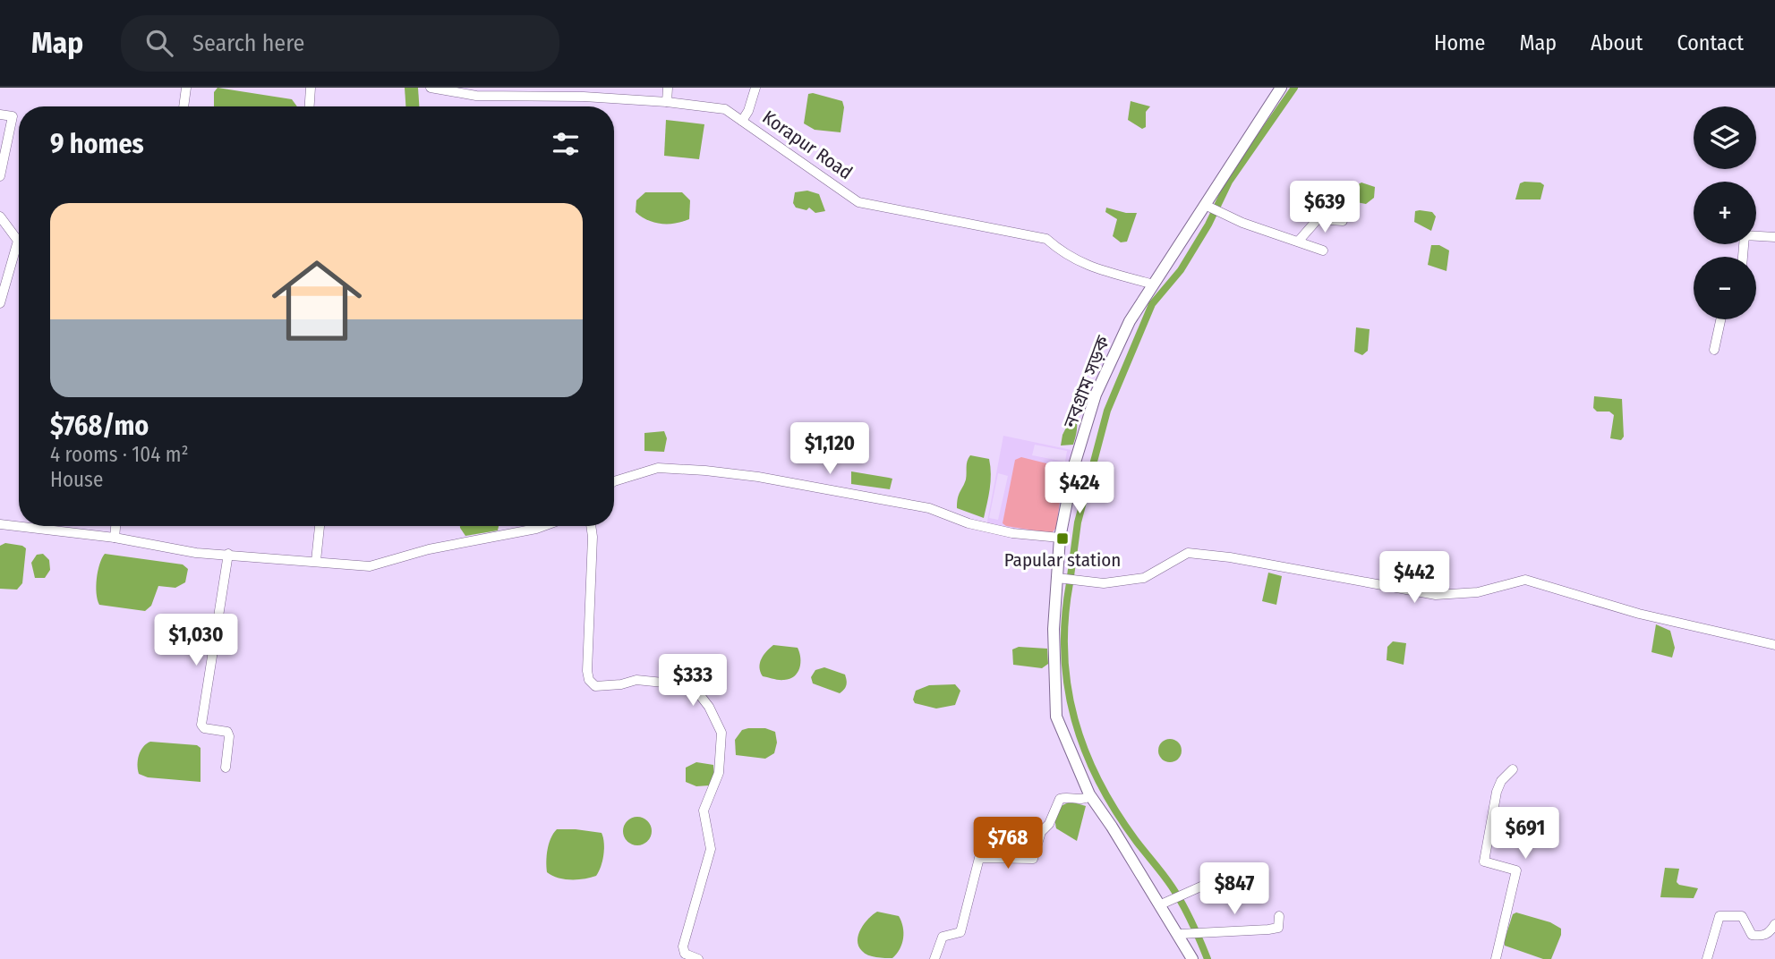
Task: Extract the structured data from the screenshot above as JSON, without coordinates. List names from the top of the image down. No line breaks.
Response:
{"streets":{"main road":["নবগ্রাম সড়ক"],"street":["Korapur Road"]},"crossings":[["Korapur Road","নবগ্রাম সড়ক"]],"places":{"transit":["Papular station"]},"page":{"header":"Map","search":"Search here","nav":["Home","Map","About","Contact"],"map_buttons":["+","−"],"heading":"9 homes","price":["$639","$1,120","$424","$442","$1,030","$333","$691","$768","$847"],"list":[{"name":"$768/mo","note":"4 rooms · 104 m² · House"}]}}
